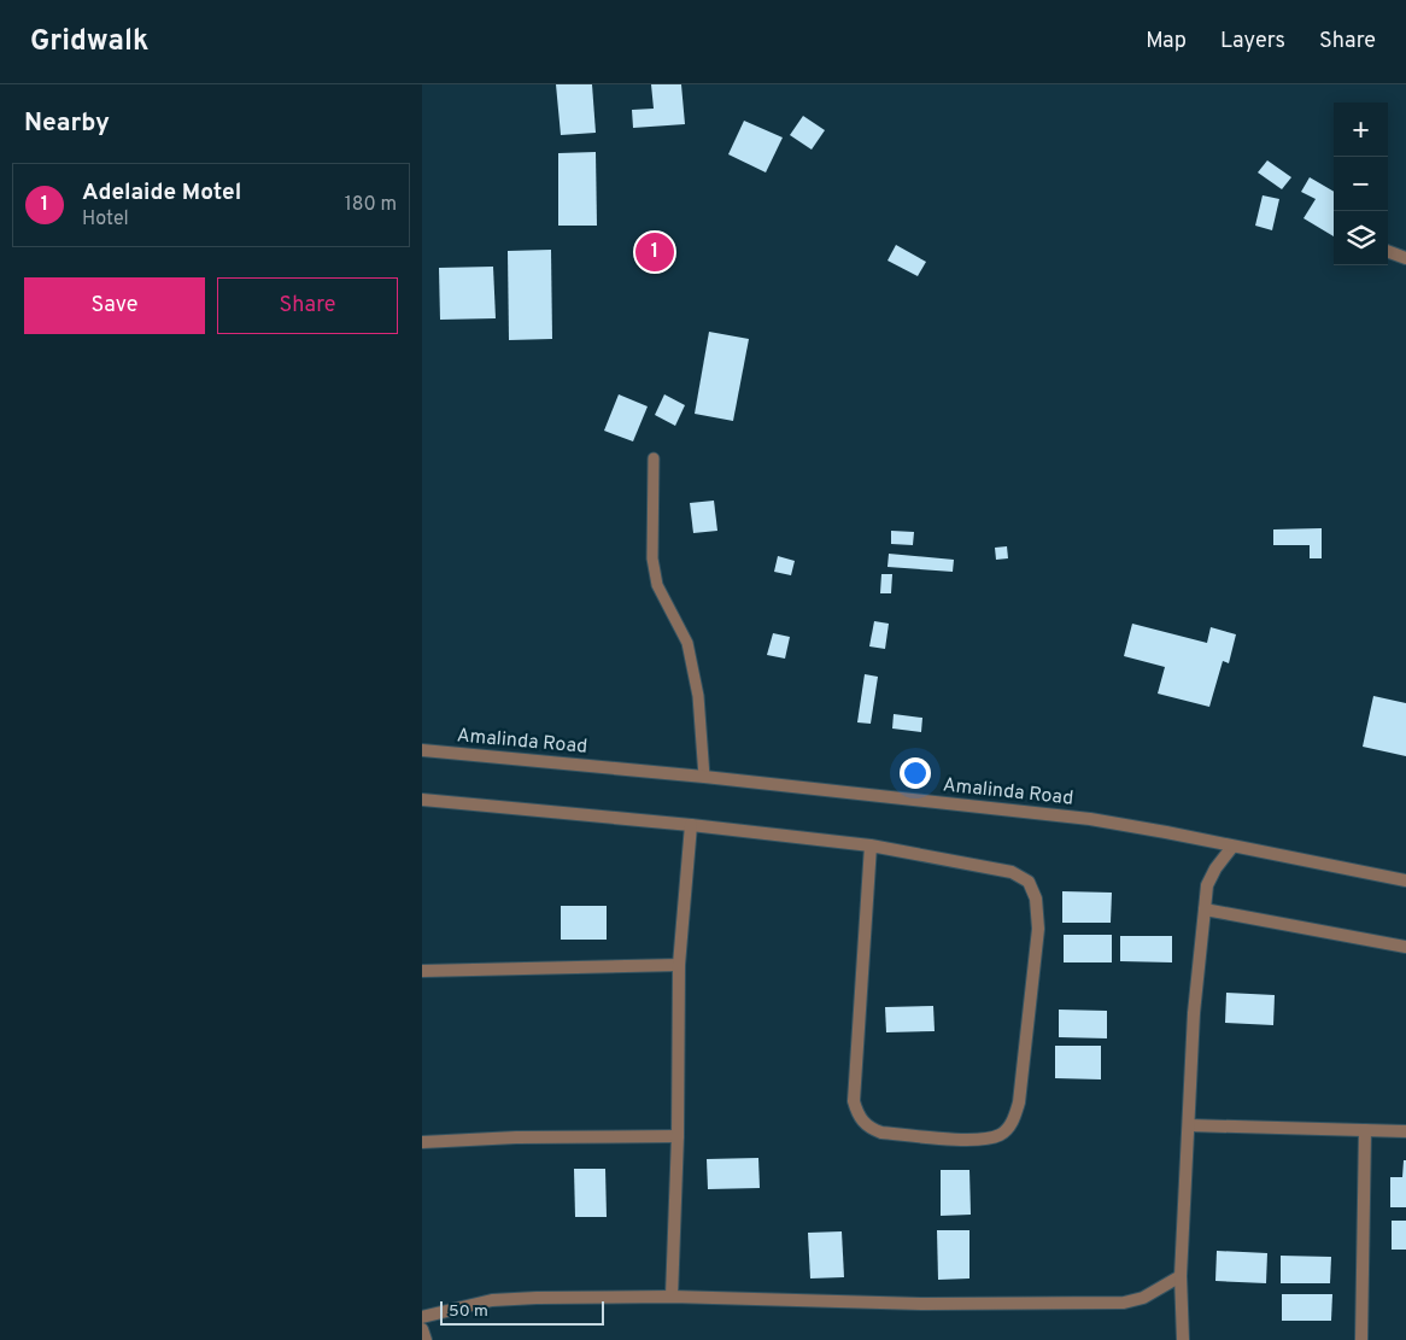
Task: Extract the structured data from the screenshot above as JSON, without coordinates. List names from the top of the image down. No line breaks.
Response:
{"streets":{"street":["Amalinda Road"]},"scale_bar":"50 m","page":{"header":"Gridwalk","nav":["Map","Layers","Share"],"heading":"Nearby","map_buttons":["+","−"],"list":[{"mark":"1","name":"Adelaide Motel","note":"Hotel","value":"180 m"}],"pins":"1","buttons":["Save","Share"],"scale":"50 m"}}
